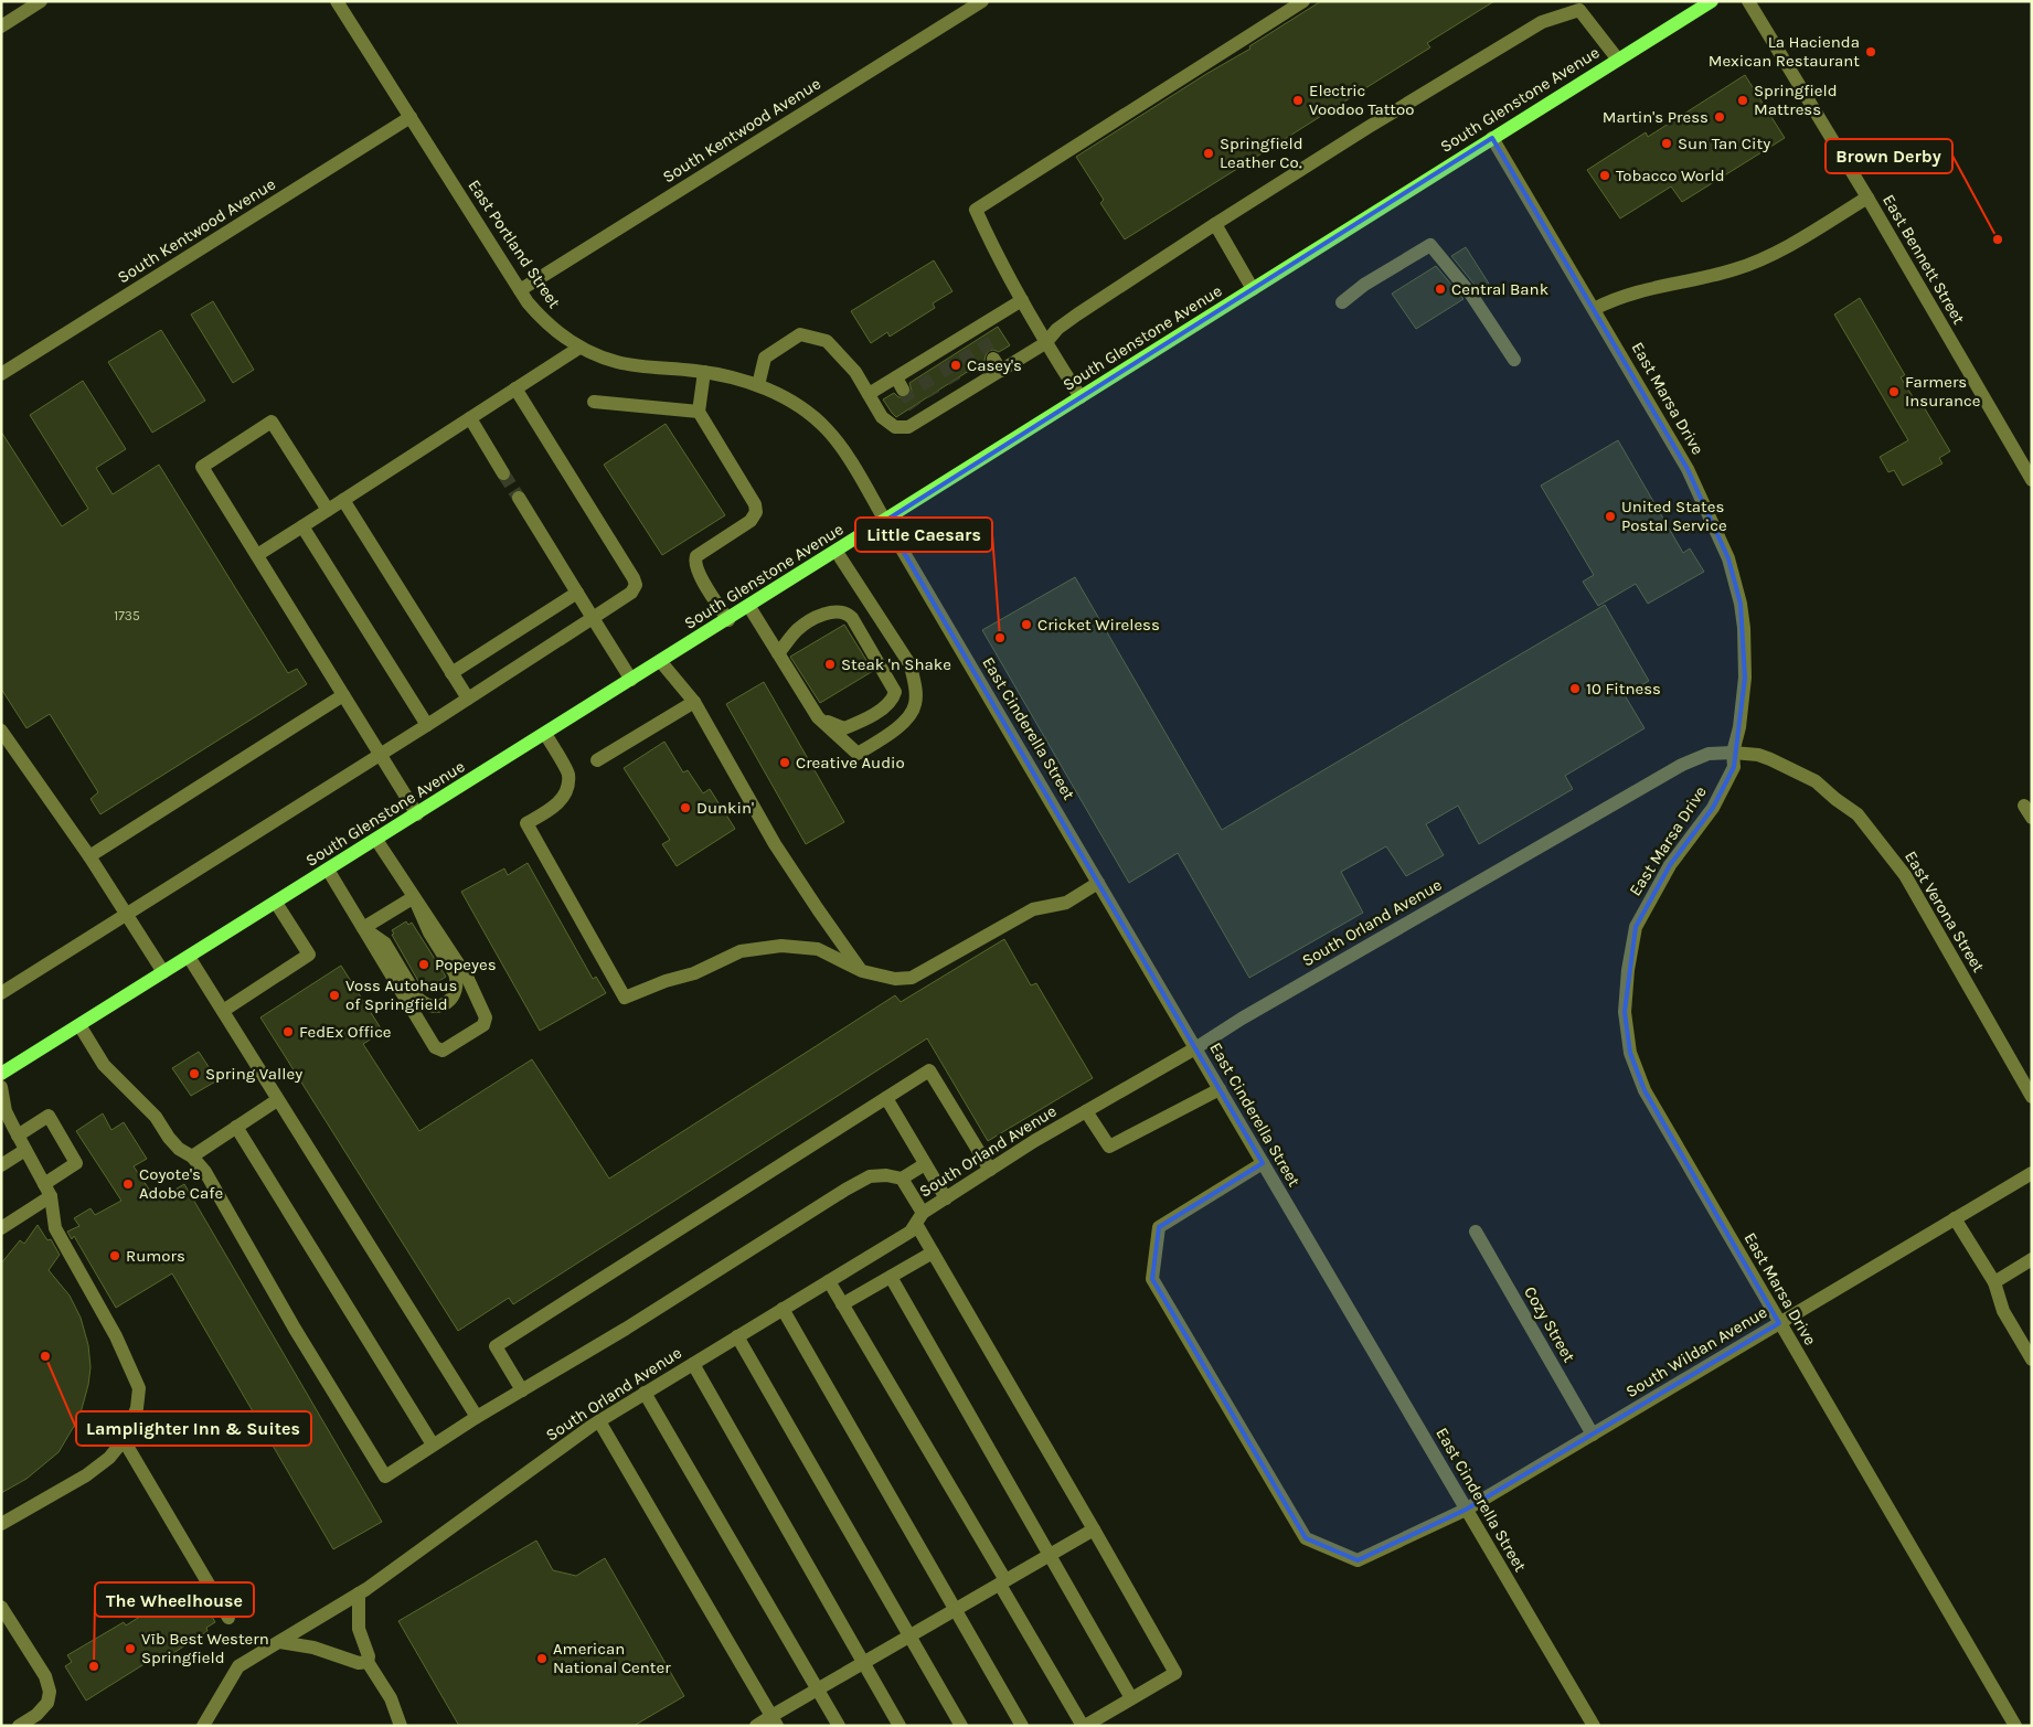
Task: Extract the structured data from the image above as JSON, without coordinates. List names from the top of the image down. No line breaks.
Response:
{"streets":{"main road":["South Glenstone Avenue"],"street":["South Kentwood Avenue","East Portland Street","East Bennett Street","East Marsa Drive","East Cinderella Street","East Verona Street","South Orland Avenue","Cozy Street","South Wildan Avenue"]},"crossings":[["South Glenstone Avenue","East Portland Street"],["South Glenstone Avenue","East Marsa Drive"],["South Glenstone Avenue","East Cinderella Street"],["South Kentwood Avenue","East Portland Street"],["East Portland Street","East Cinderella Street"],["East Marsa Drive","East Verona Street"],["East Marsa Drive","South Orland Avenue"],["East Marsa Drive","South Wildan Avenue"],["East Cinderella Street","South Orland Avenue"],["East Cinderella Street","South Wildan Avenue"],["East Verona Street","South Orland Avenue"],["Cozy Street","South Wildan Avenue"]],"places":["La Hacienda Mexican Restaurant","Electric Voodoo Tattoo","Springfield Mattress","Martin's Press","Sun Tan City","Springfield Leather Co.","Tobacco World","Brown Derby","Central Bank","Casey's","Farmers Insurance","United States Postal Service","Cricket Wireless","Little Caesars","Steak 'n Shake","10 Fitness","Creative Audio","Dunkin'","Popeyes","Voss Autohaus of Springfield","FedEx Office","Spring Valley","Coyote's Adobe Cafe","Rumors","Lamplighter Inn & Suites","Vīb Best Western Springfield","American National Center","The Wheelhouse"],"house_numbers":["1735"]}
